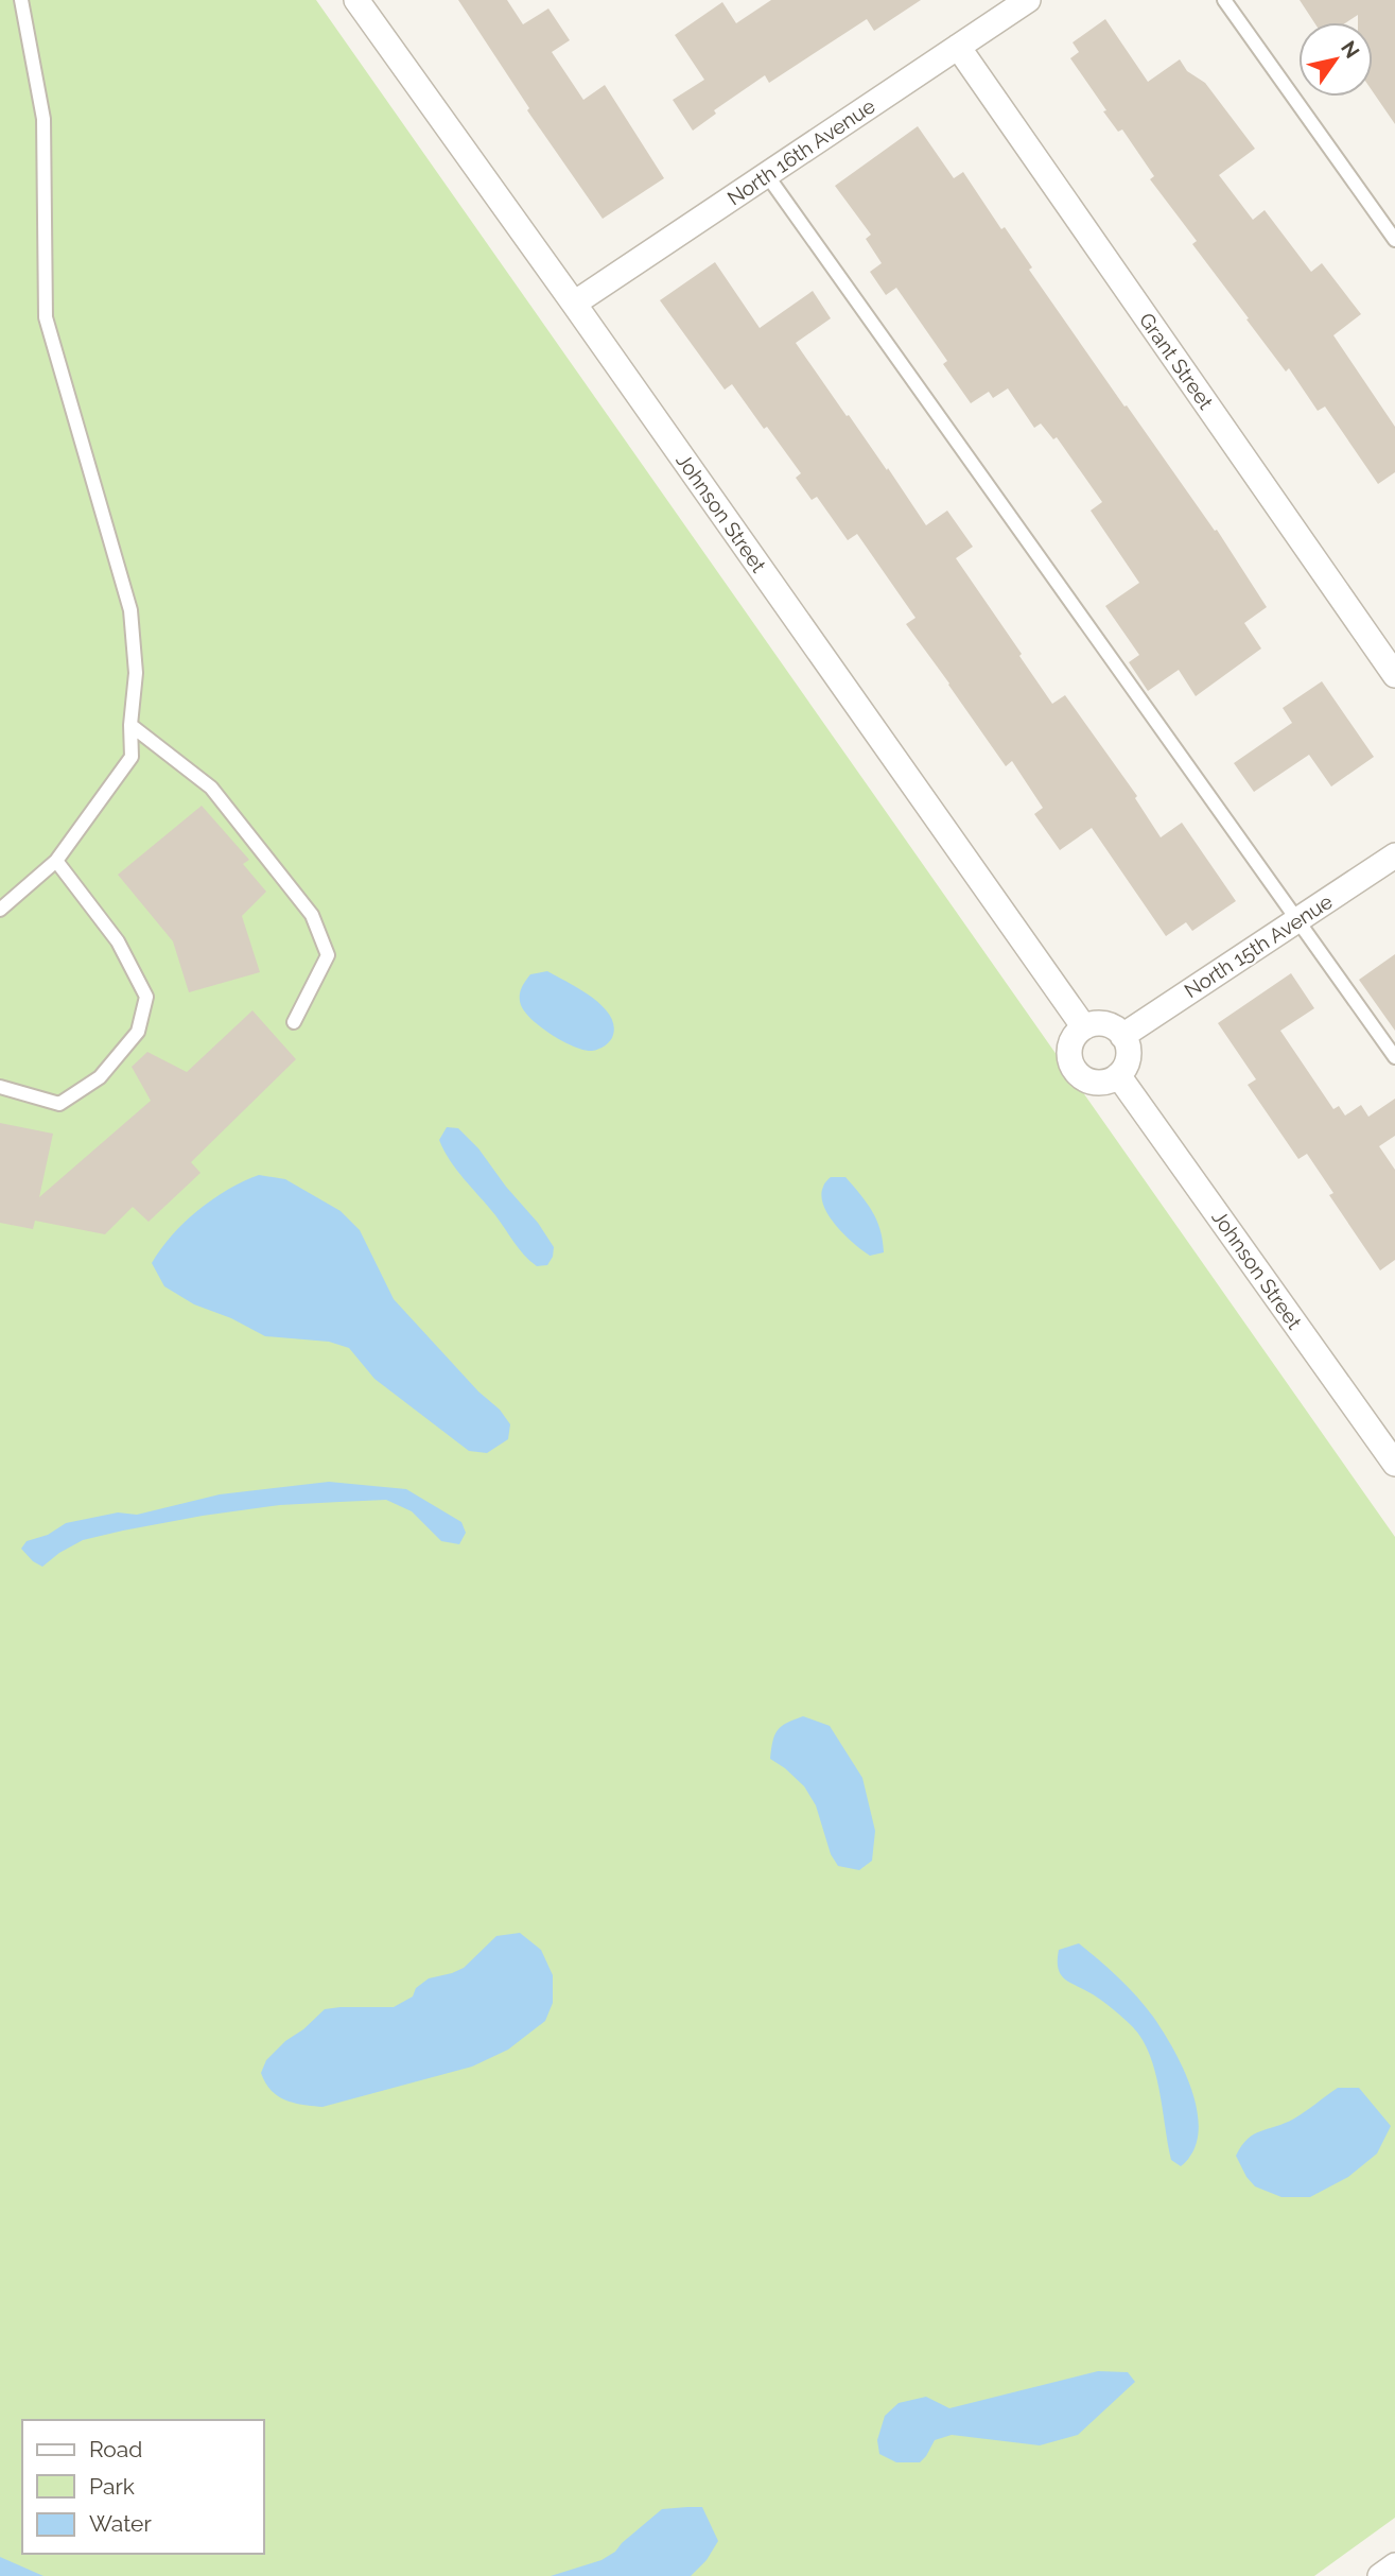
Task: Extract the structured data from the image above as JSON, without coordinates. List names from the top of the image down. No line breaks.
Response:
{"streets":{"street":["North 16th Avenue","Grant Street","Johnson Street","North 15th Avenue"]},"crossings":[["North 16th Avenue","Grant Street"],["North 16th Avenue","Johnson Street"],["Johnson Street","North 15th Avenue"]],"legend":["Road","Park","Water"],"north":"top right"}
